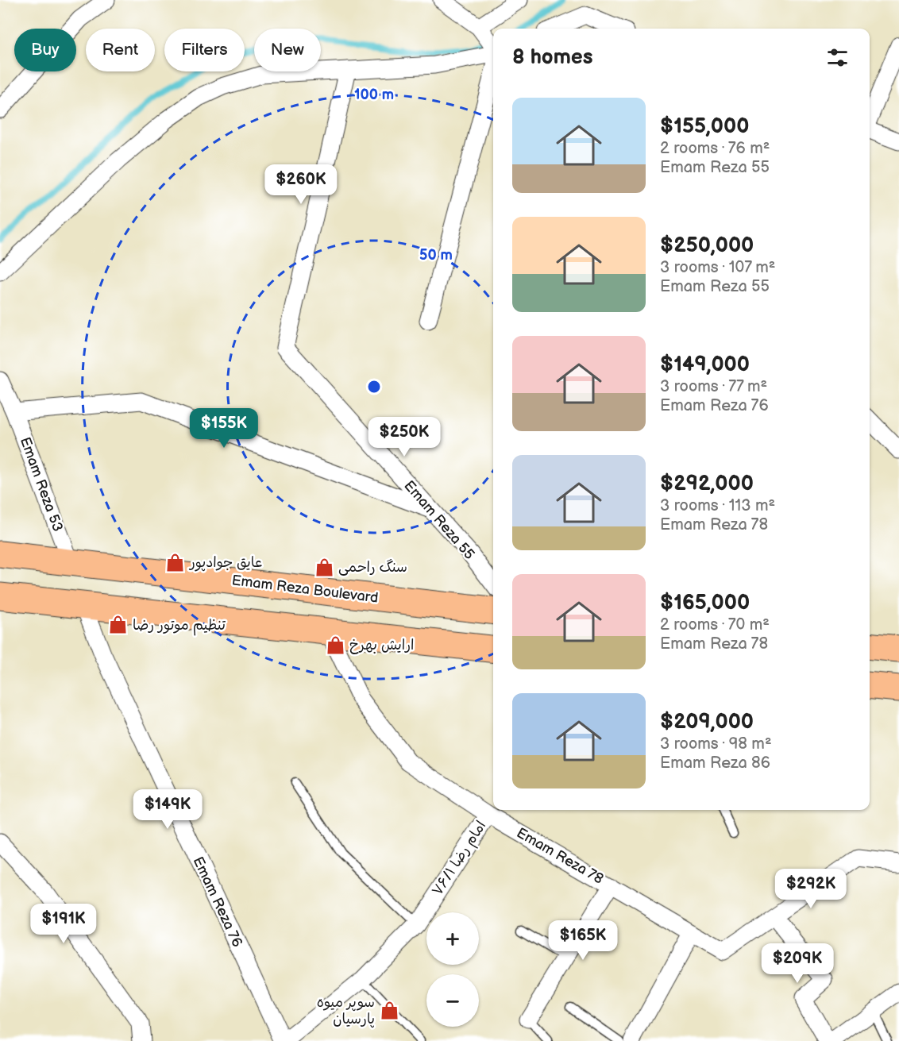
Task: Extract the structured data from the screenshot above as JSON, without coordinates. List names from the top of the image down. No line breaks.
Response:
{"streets":{"main road":["Emam Reza Boulevard"],"street":["Emam Reza 53","Emam Reza 55","Emam Reza 78","امام رضا ۷۶/۱","Emam Reza 76"]},"crossings":[["Emam Reza 53","Emam Reza Boulevard"],["Emam Reza 78","امام رضا ۷۶/۱"]],"places":{"shop":["عایق جوادپور","سنگ راحمی","تنظیم موتور رضا","ارایش بهرخ","سوپر میوه پارسیان"]},"page":{"chip":["Buy","Rent","Filters","New"],"heading":"8 homes","list":[{"name":"$155,000","note":"2 rooms · 76 m² · Emam Reza 55"},{"name":"$250,000","note":"3 rooms · 107 m² · Emam Reza 55"},{"name":"$149,000","note":"3 rooms · 77 m² · Emam Reza 76"},{"name":"$292,000","note":"3 rooms · 113 m² · Emam Reza 78"},{"name":"$165,000","note":"2 rooms · 70 m² · Emam Reza 78"},{"name":"$209,000","note":"3 rooms · 98 m² · Emam Reza 86"}],"price":["$260K","$155K","$250K","$149K","$292K","$191K","$165K","$209K"],"map_buttons":["+","−"]},"rings":["100 m","50 m"]}
